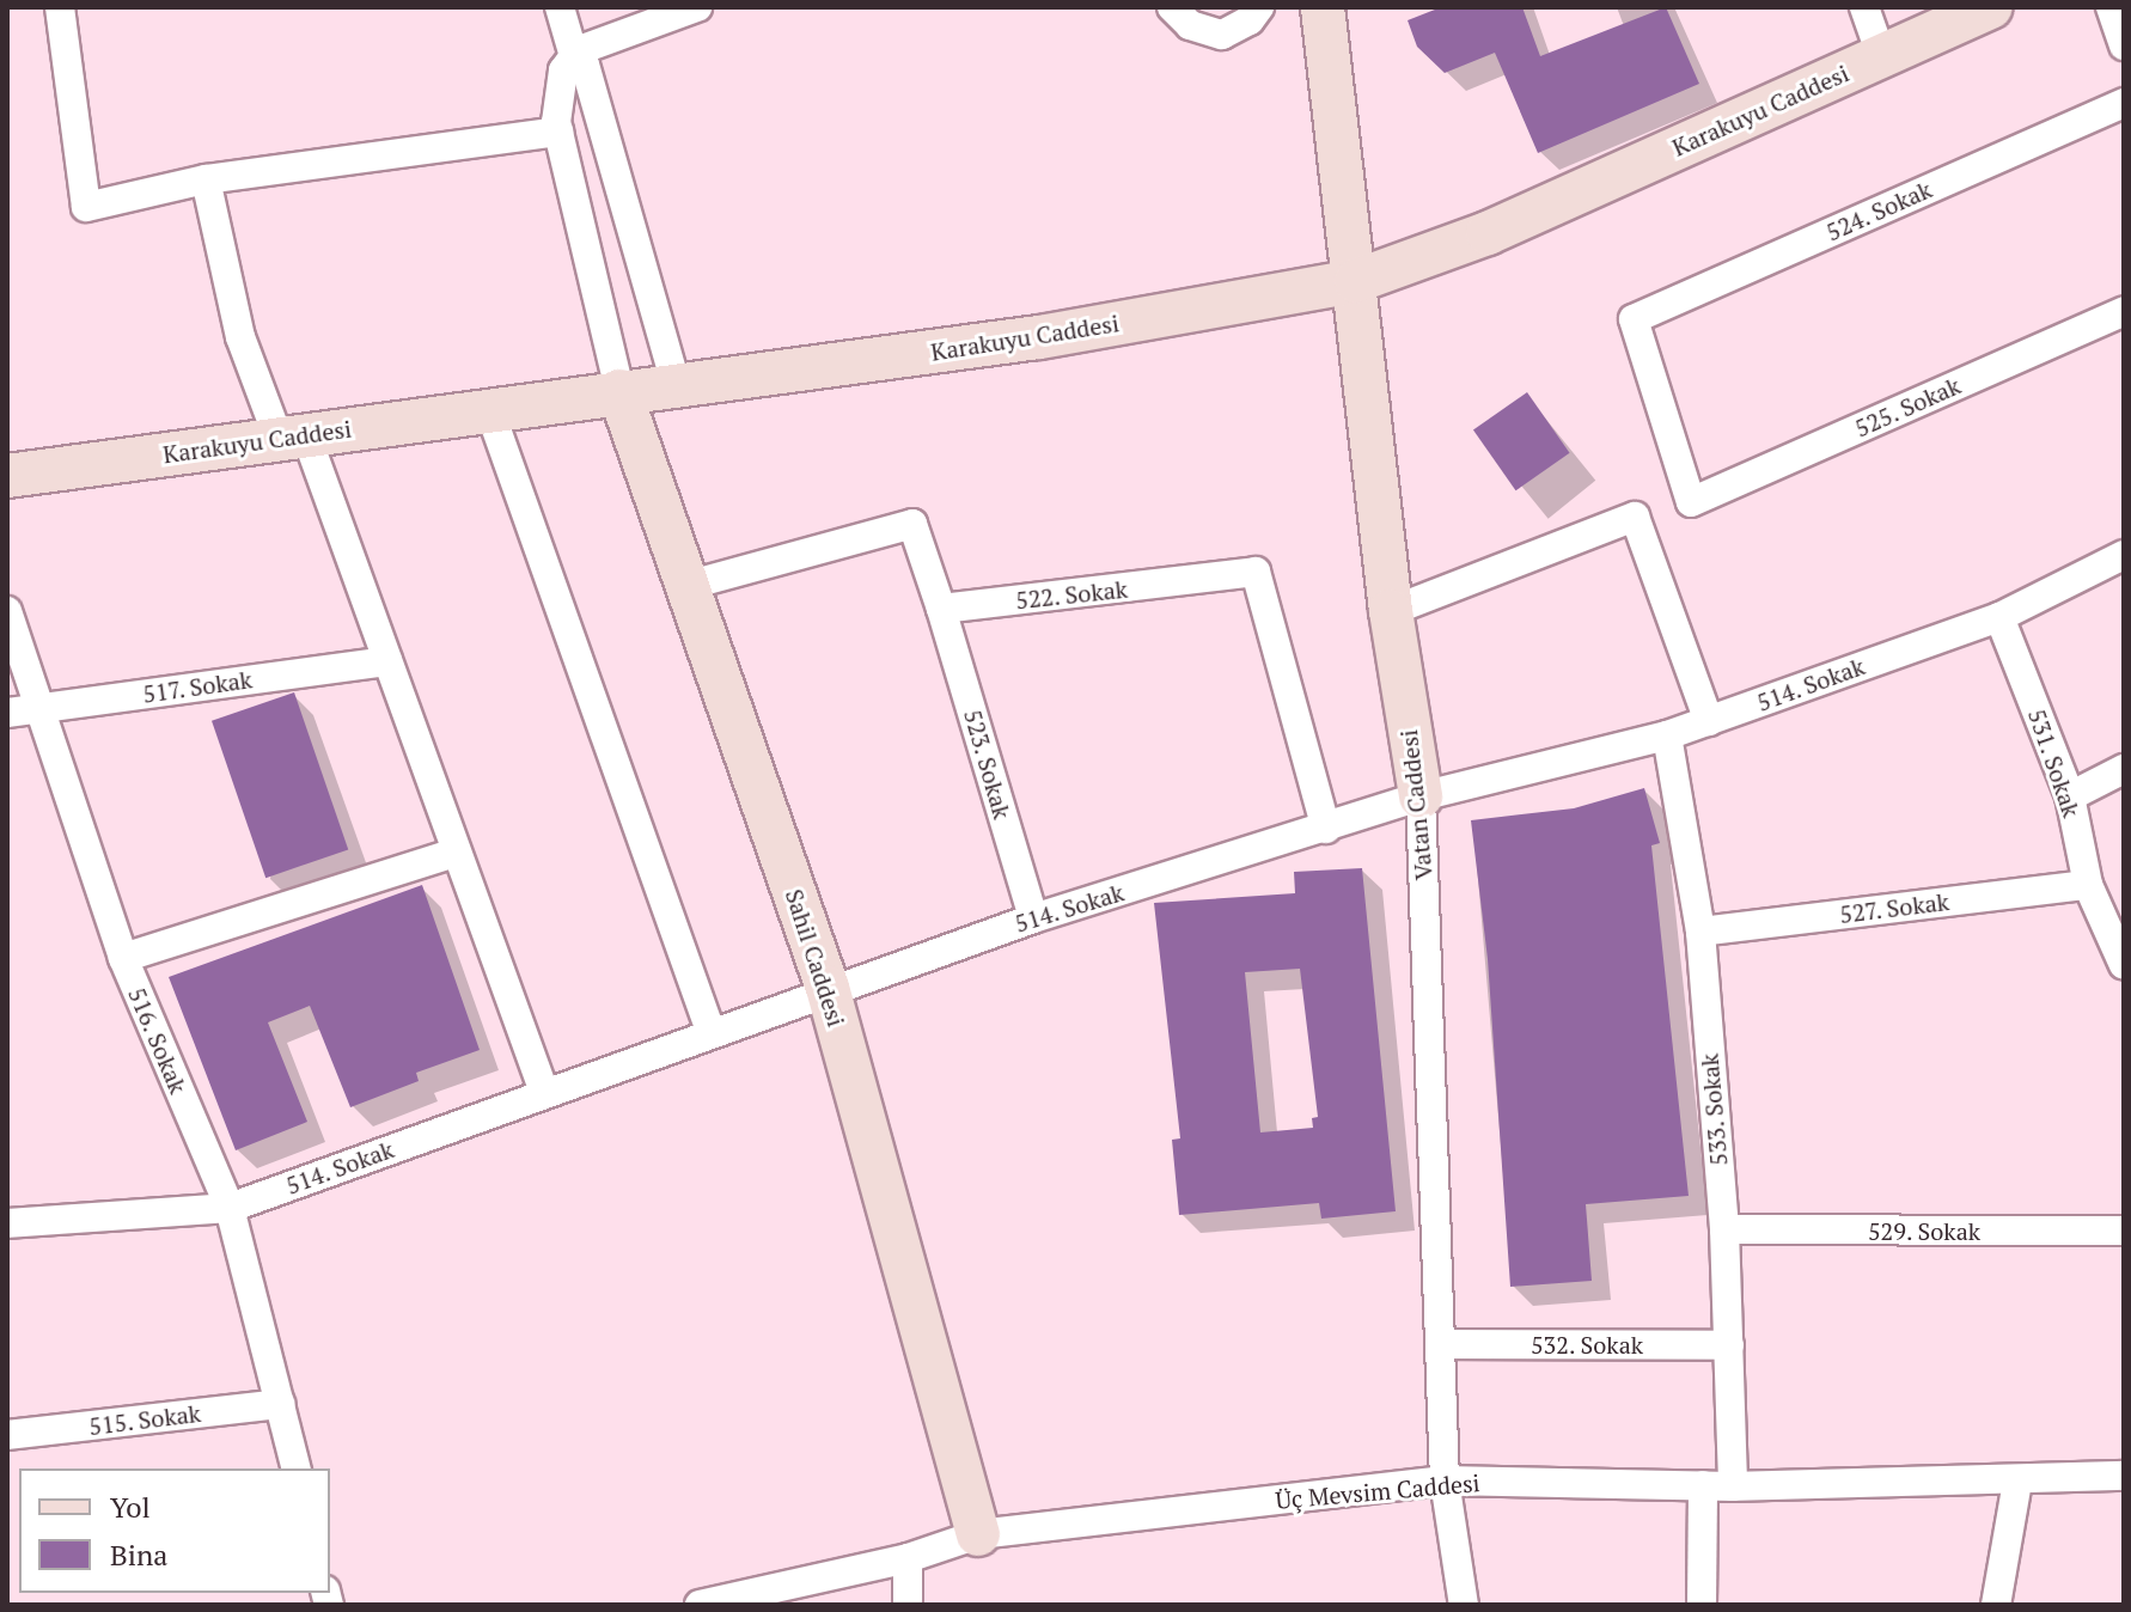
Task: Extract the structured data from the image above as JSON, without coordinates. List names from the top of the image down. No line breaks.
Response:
{"streets":{"street":["Karakuyu Caddesi","524. Sokak","525. Sokak","522. Sokak","514. Sokak","517. Sokak","531. Sokak","523. Sokak","Vatan Caddesi","527. Sokak","Sahil Caddesi","516. Sokak","533. Sokak","529. Sokak","532. Sokak","515. Sokak","Üç Mevsim Caddesi"]},"crossings":[["Karakuyu Caddesi","Vatan Caddesi"],["Karakuyu Caddesi","Sahil Caddesi"],["524. Sokak","525. Sokak"],["522. Sokak","514. Sokak"],["522. Sokak","523. Sokak"],["514. Sokak","531. Sokak"],["514. Sokak","523. Sokak"],["514. Sokak","Vatan Caddesi"],["514. Sokak","Sahil Caddesi"],["514. Sokak","516. Sokak"],["514. Sokak","533. Sokak"],["517. Sokak","516. Sokak"],["531. Sokak","527. Sokak"],["Vatan Caddesi","532. Sokak"],["Vatan Caddesi","Üç Mevsim Caddesi"],["527. Sokak","533. Sokak"],["Sahil Caddesi","Üç Mevsim Caddesi"],["516. Sokak","515. Sokak"],["533. Sokak","529. Sokak"],["533. Sokak","532. Sokak"],["533. Sokak","Üç Mevsim Caddesi"]],"legend":["Yol","Bina"]}
